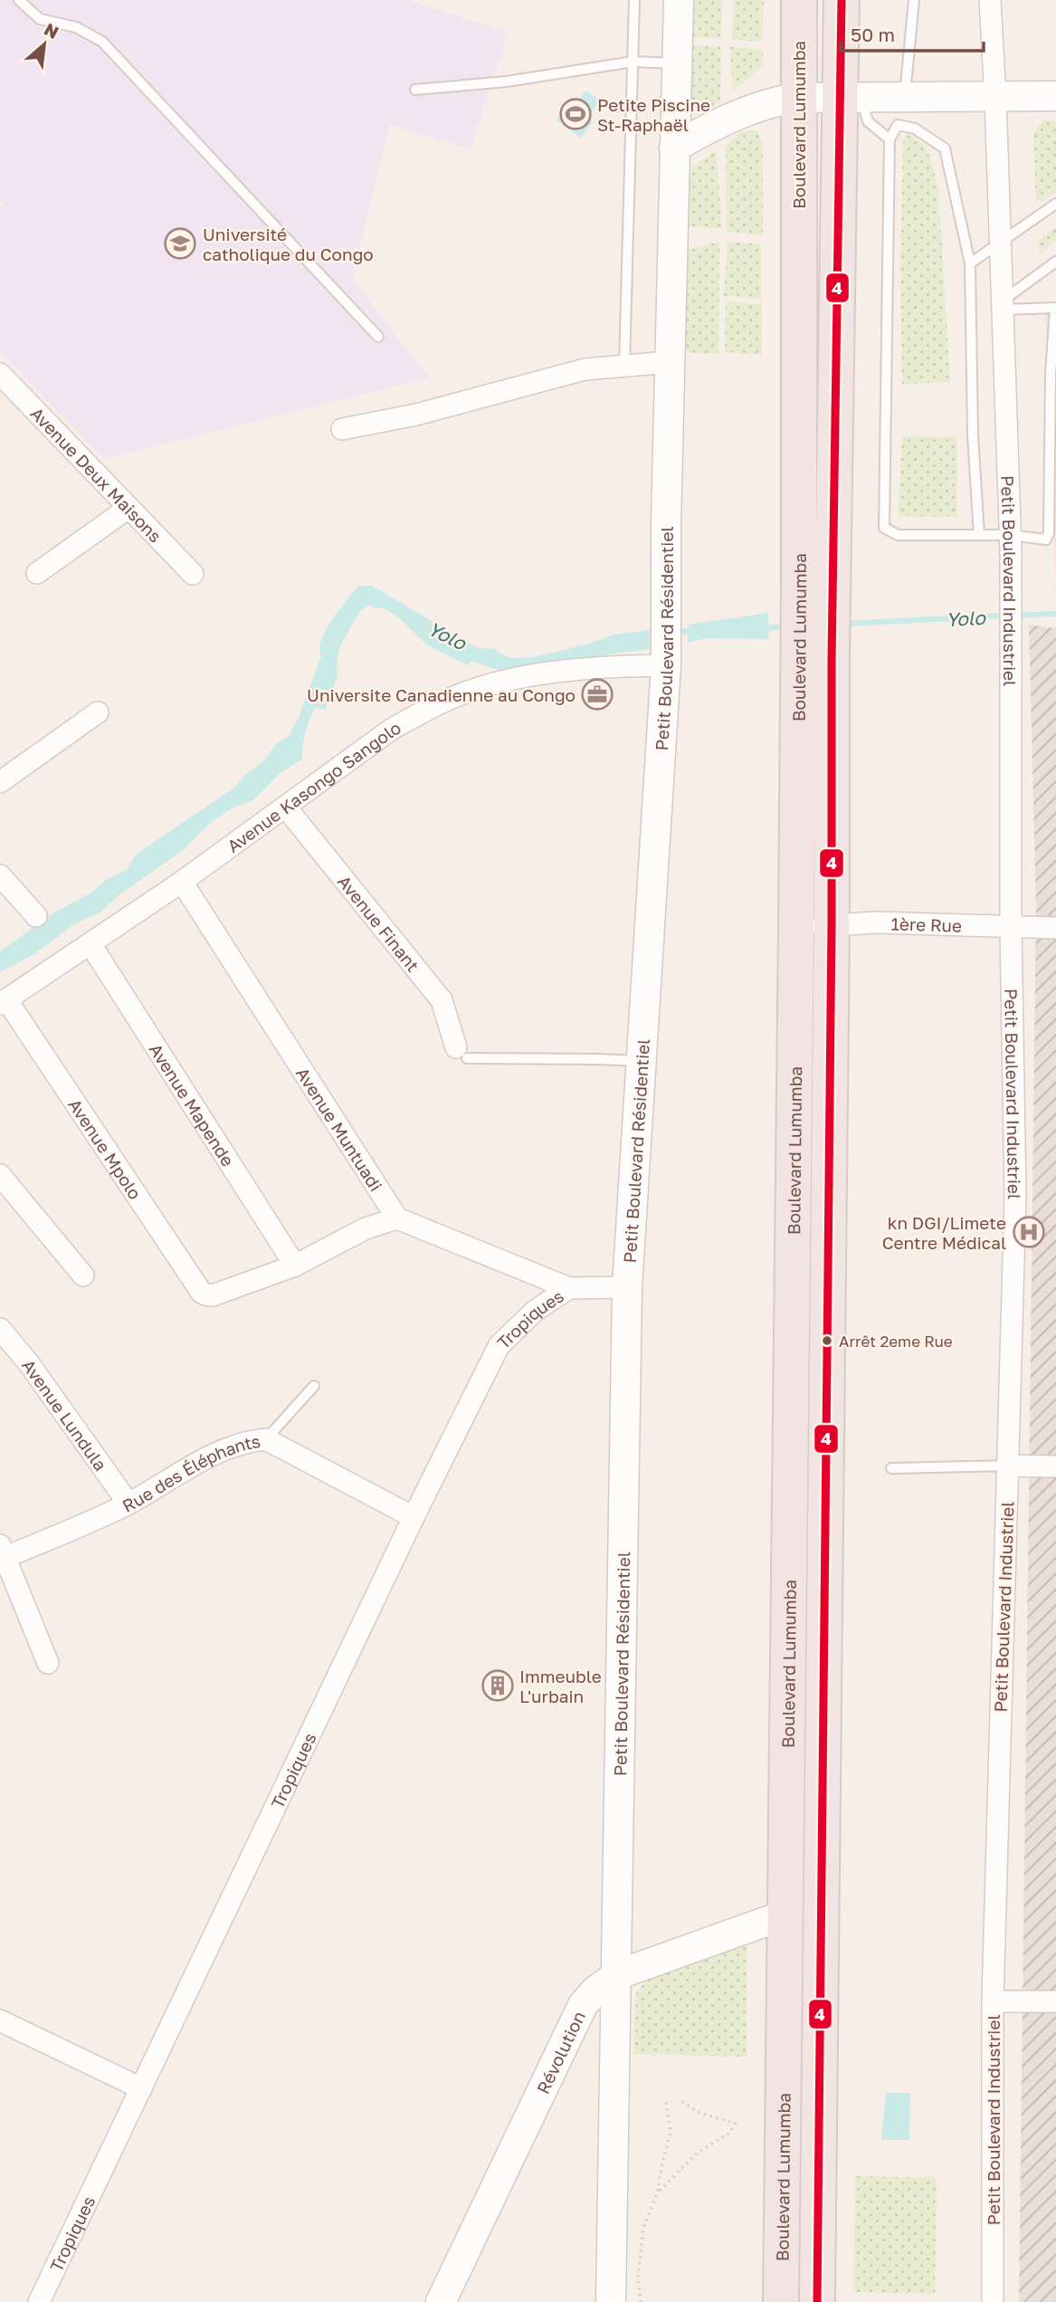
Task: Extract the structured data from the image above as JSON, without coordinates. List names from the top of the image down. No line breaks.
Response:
{"streets":{"highway":["Boulevard Lumumba"],"street":["Avenue Deux Maisons","Petit Boulevard Industriel","Petit Boulevard Résidentiel","Avenue Kasongo Sangolo","Avenue Finant","1ère Rue","Avenue Mapende","Avenue Muntuadi","Avenue Mpolo","Tropiques","Avenue Lundula","Rue des Éléphants","Révolution"]},"crossings":[["Boulevard Lumumba","1ère Rue"],["Boulevard Lumumba","Révolution"],["Petit Boulevard Industriel","1ère Rue"],["Petit Boulevard Résidentiel","Avenue Kasongo Sangolo"],["Petit Boulevard Résidentiel","Tropiques"],["Petit Boulevard Résidentiel","Révolution"],["Avenue Kasongo Sangolo","Avenue Finant"],["Avenue Kasongo Sangolo","Avenue Mapende"],["Avenue Kasongo Sangolo","Avenue Muntuadi"],["Avenue Kasongo Sangolo","Avenue Mpolo"],["Avenue Mapende","Avenue Mpolo"],["Tropiques","Rue des Éléphants"],["Avenue Lundula","Rue des Éléphants"]],"water":["Yolo"],"places":{"sports":["Petite Piscine St-Raphaël"],"school or university":["Université catholique du Congo"],"office":["Universite Canadienne au Congo"],"hospital":["kn DGI/Limete Centre Médical"],"other":["Arrêt 2eme Rue"],"building":["Immeuble L'urbain"]},"lines":["transit line 4"],"scale_bar":"50 m","north":"top right"}
